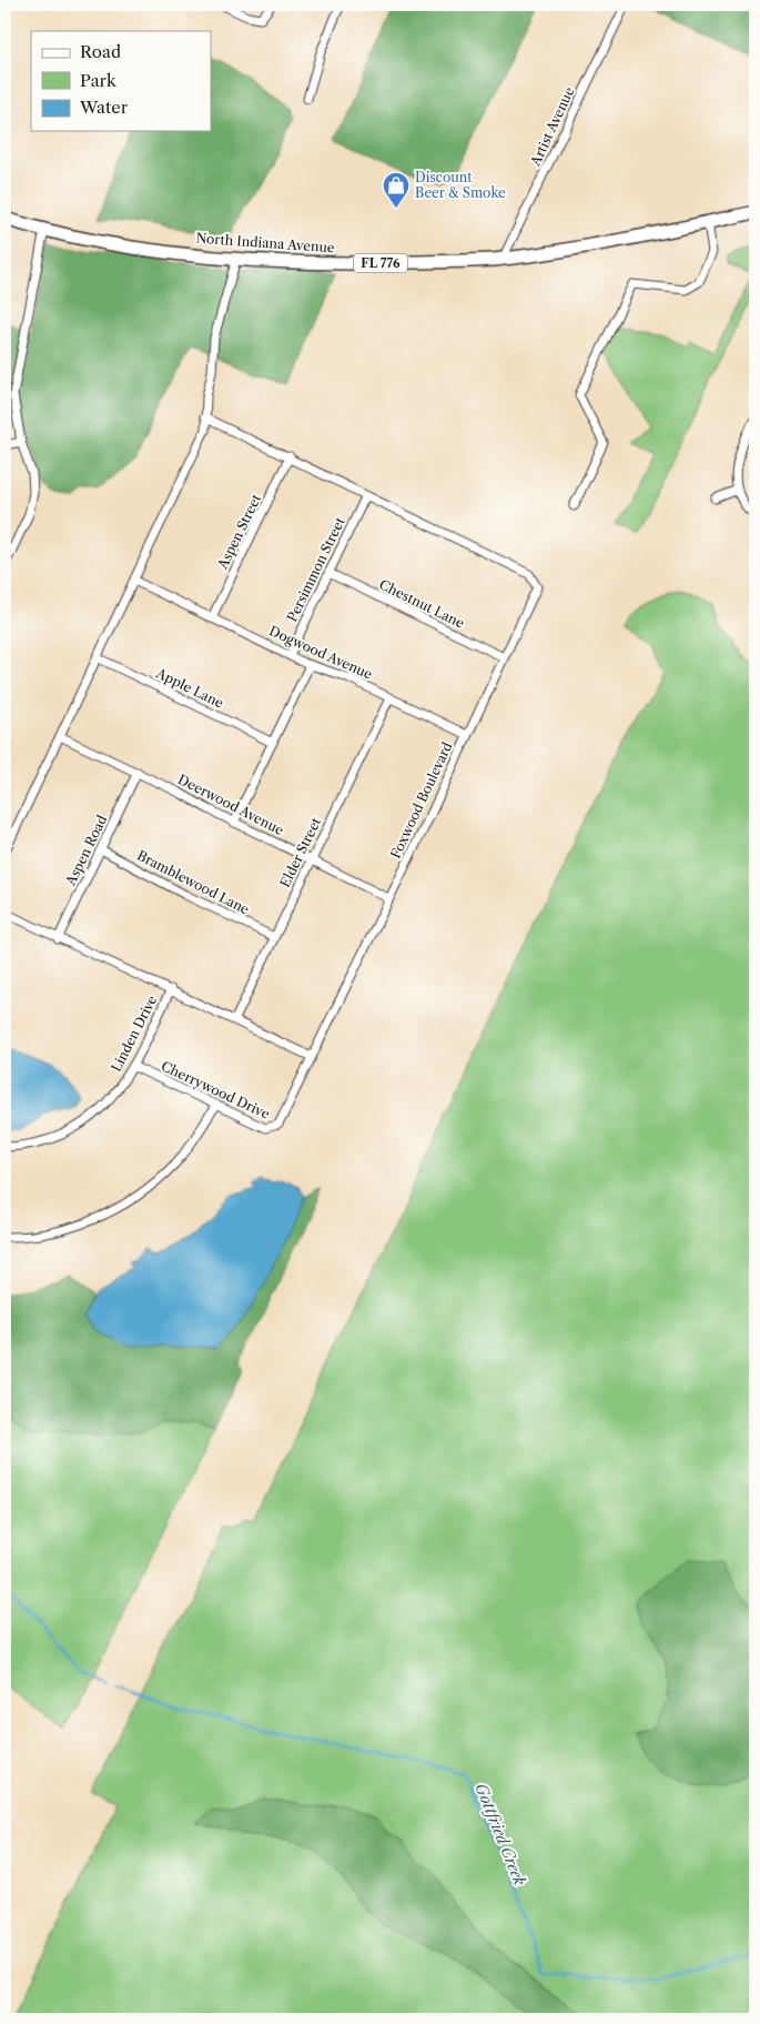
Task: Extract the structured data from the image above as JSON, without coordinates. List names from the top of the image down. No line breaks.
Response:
{"streets":{"main road":["North Indiana Avenue","FL 776"],"street":["Artist Avenue","Aspen Street","Persimmon Street","Chestnut Lane","Dogwood Avenue","Apple Lane","Foxwood Boulevard","Deerwood Avenue","Aspen Road","Elder Street","Bramblewood Lane","Linden Drive","Cherrywood Drive"]},"crossings":[["Artist Avenue","North Indiana Avenue"],["Aspen Street","Dogwood Avenue"],["Aspen Street","Foxwood Boulevard"],["Persimmon Street","Chestnut Lane"],["Persimmon Street","Dogwood Avenue"],["Persimmon Street","Foxwood Boulevard"],["Chestnut Lane","Foxwood Boulevard"],["Dogwood Avenue","Foxwood Boulevard"],["Dogwood Avenue","Elder Street"],["Foxwood Boulevard","Deerwood Avenue"],["Foxwood Boulevard","Cherrywood Drive"],["Deerwood Avenue","Aspen Road"],["Deerwood Avenue","Elder Street"],["Aspen Road","Bramblewood Lane"],["Elder Street","Bramblewood Lane"],["Linden Drive","Cherrywood Drive"]],"water":["Gottfried Creek"],"places":{"shop":["Discount Beer & Smoke"]},"legend":["Road","Park","Water"]}
